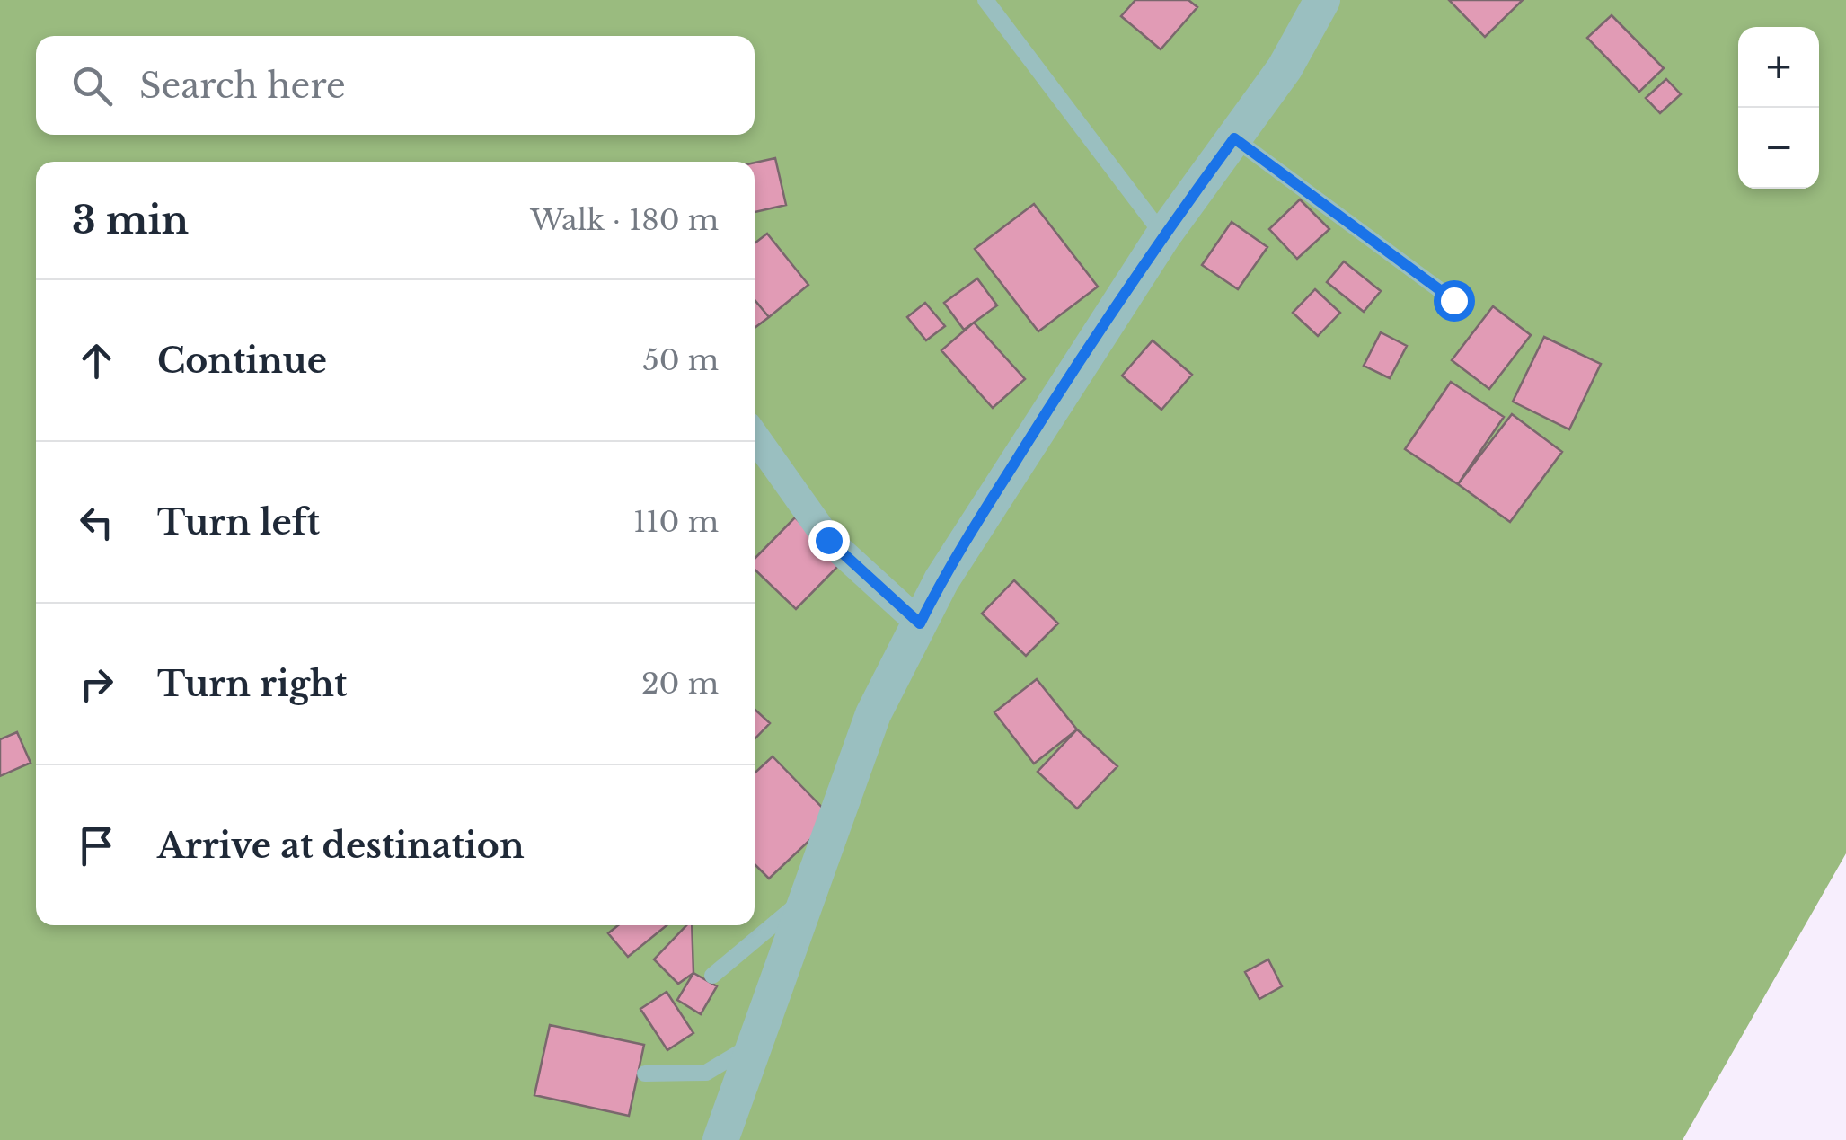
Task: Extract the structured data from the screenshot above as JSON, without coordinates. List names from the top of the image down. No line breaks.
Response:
{"page":{"map_buttons":["+","−"],"search":"Search here","heading":["3 min","Walk · 180 m"],"list":[["Continue","50 m"],["Turn left","110 m"],["Turn right","20 m"],"Arrive at destination"]}}
